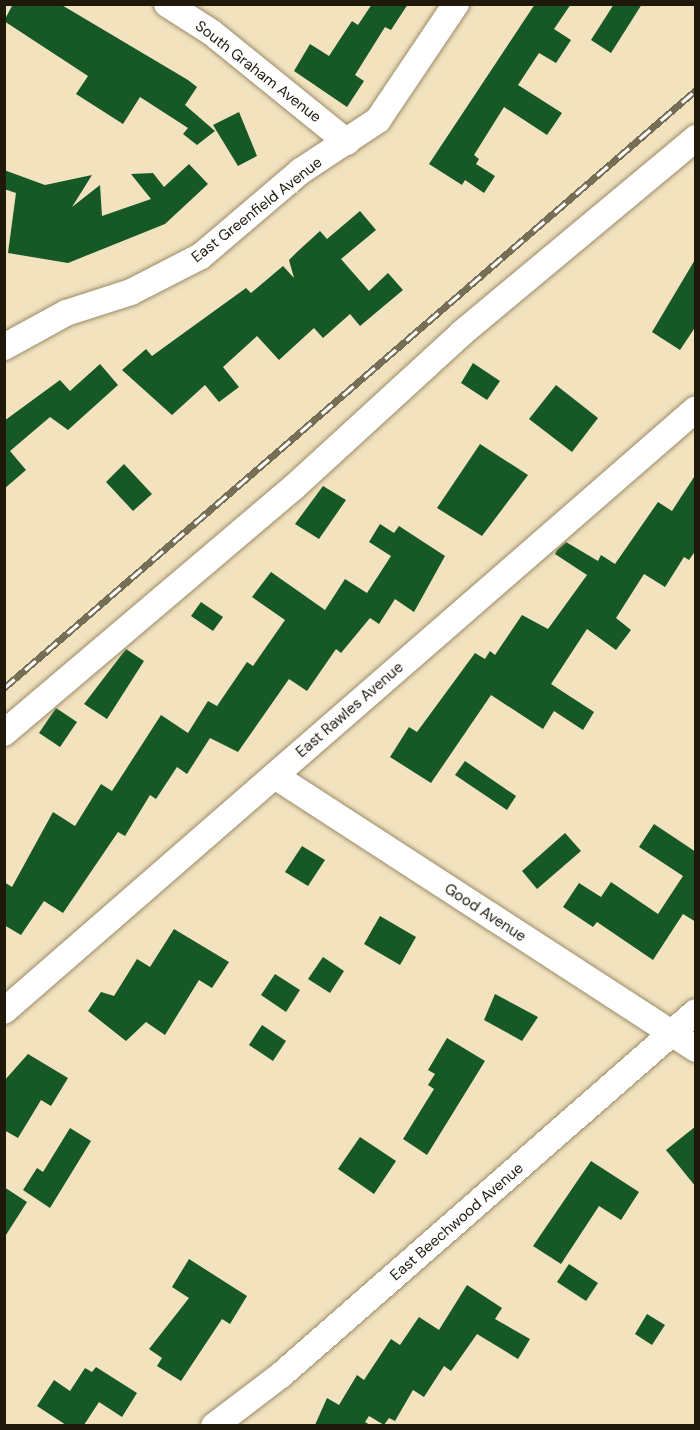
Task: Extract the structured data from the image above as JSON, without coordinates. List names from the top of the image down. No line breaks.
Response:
{"streets":{"street":["South Graham Avenue","East Greenfield Avenue","East Rawles Avenue","Good Avenue","East Beechwood Avenue"]},"crossings":[["South Graham Avenue","East Greenfield Avenue"],["East Rawles Avenue","Good Avenue"],["Good Avenue","East Beechwood Avenue"]]}
